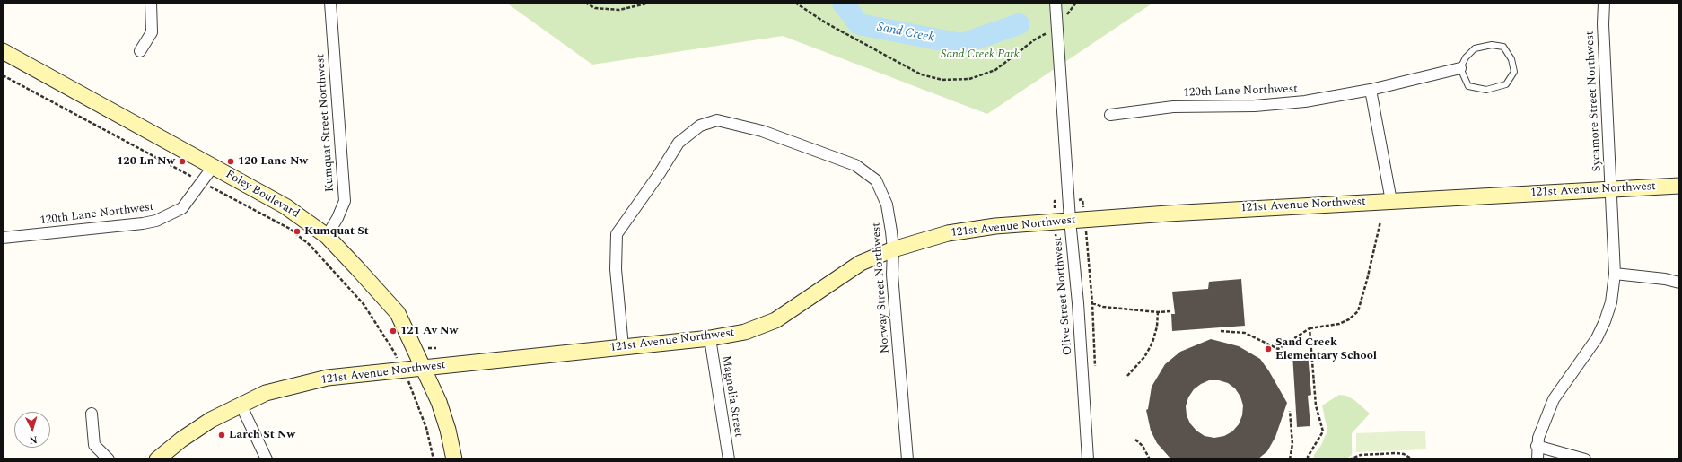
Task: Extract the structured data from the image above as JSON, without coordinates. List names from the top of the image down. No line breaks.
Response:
{"streets":{"street":["120th Lane Northwest","Sycamore Street Northwest","Kumquat Street Northwest","121st Avenue Northwest","Foley Boulevard","Norway Street Northwest","Olive Street Northwest","Magnolia Street"]},"crossings":[["120th Lane Northwest","Foley Boulevard"],["Sycamore Street Northwest","121st Avenue Northwest"],["Kumquat Street Northwest","Foley Boulevard"],["121st Avenue Northwest","Foley Boulevard"],["121st Avenue Northwest","Norway Street Northwest"],["121st Avenue Northwest","Olive Street Northwest"],["121st Avenue Northwest","Magnolia Street"]],"water":["Sand Creek"],"parks":["Sand Creek Park"],"places":["120 Ln Nw","120 Lane Nw","Kumquat St","121 Av Nw","Sand Creek Elementary School","Larch St Nw"],"north":"bottom"}
